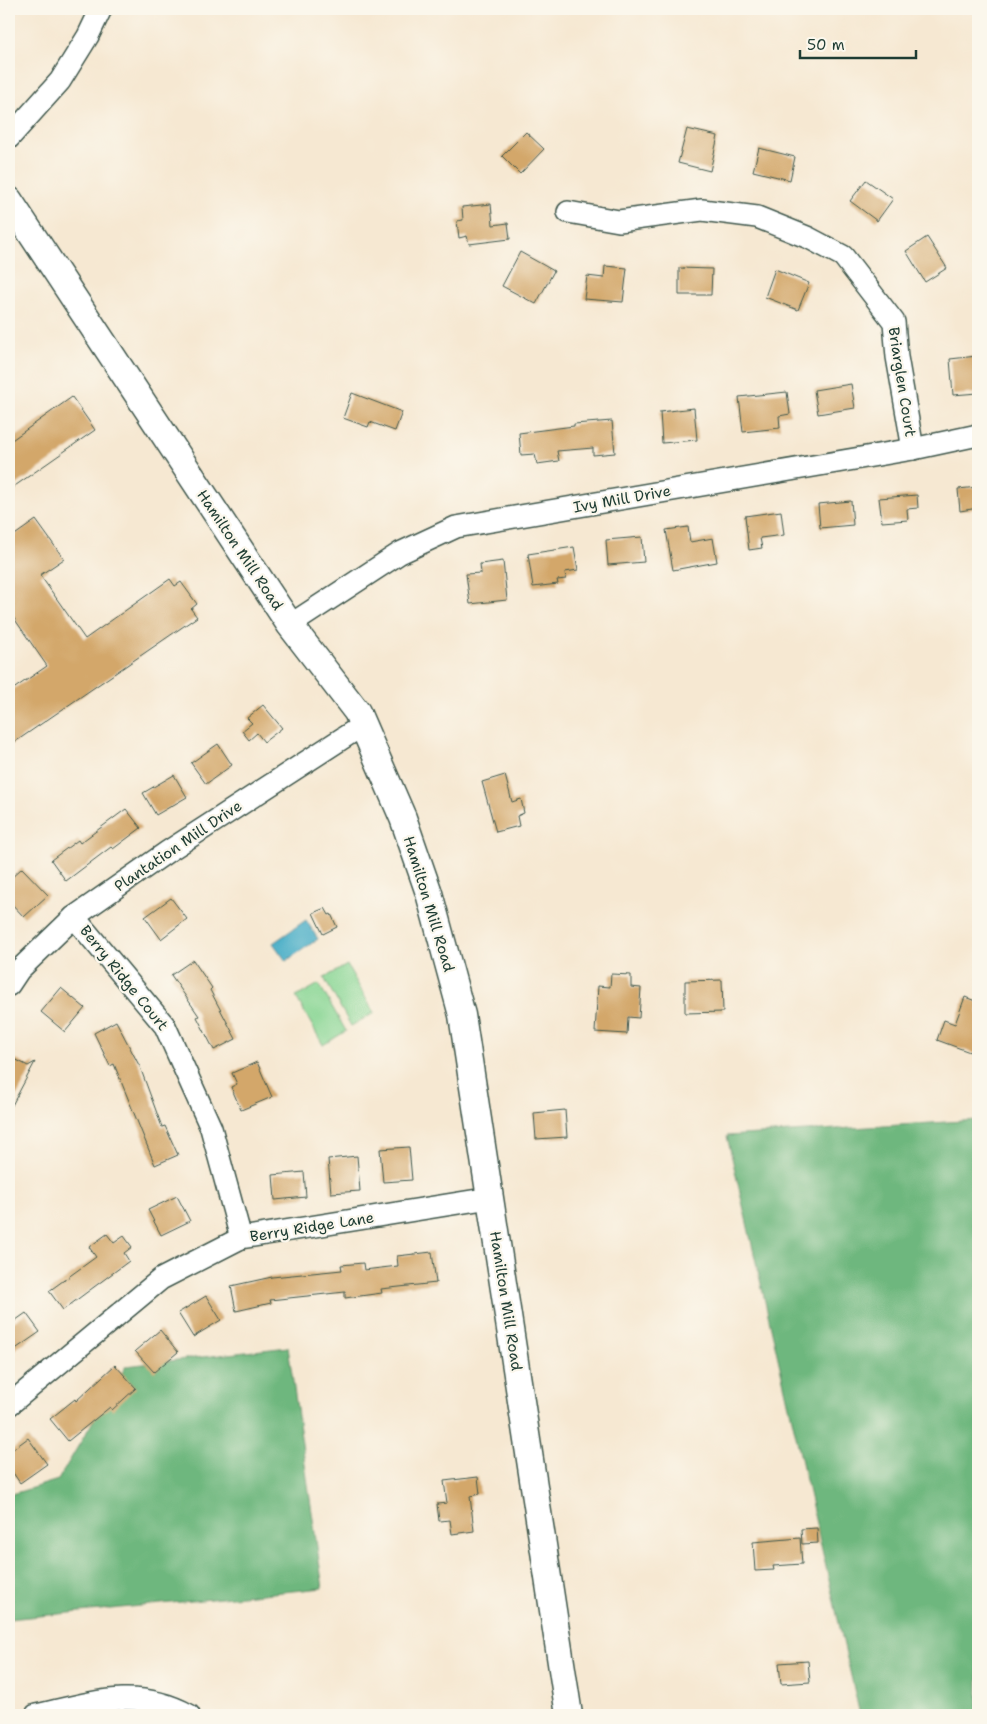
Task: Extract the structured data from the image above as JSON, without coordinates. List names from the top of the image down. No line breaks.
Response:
{"streets":{"main road":["Hamilton Mill Road"],"street":["Briarglen Court","Ivy Mill Drive","Plantation Mill Drive","Berry Ridge Court","Berry Ridge Lane"]},"crossings":[["Briarglen Court","Ivy Mill Drive"],["Ivy Mill Drive","Hamilton Mill Road"],["Hamilton Mill Road","Plantation Mill Drive"],["Hamilton Mill Road","Berry Ridge Lane"],["Plantation Mill Drive","Berry Ridge Court"],["Berry Ridge Court","Berry Ridge Lane"]],"scale_bar":"50 m"}
